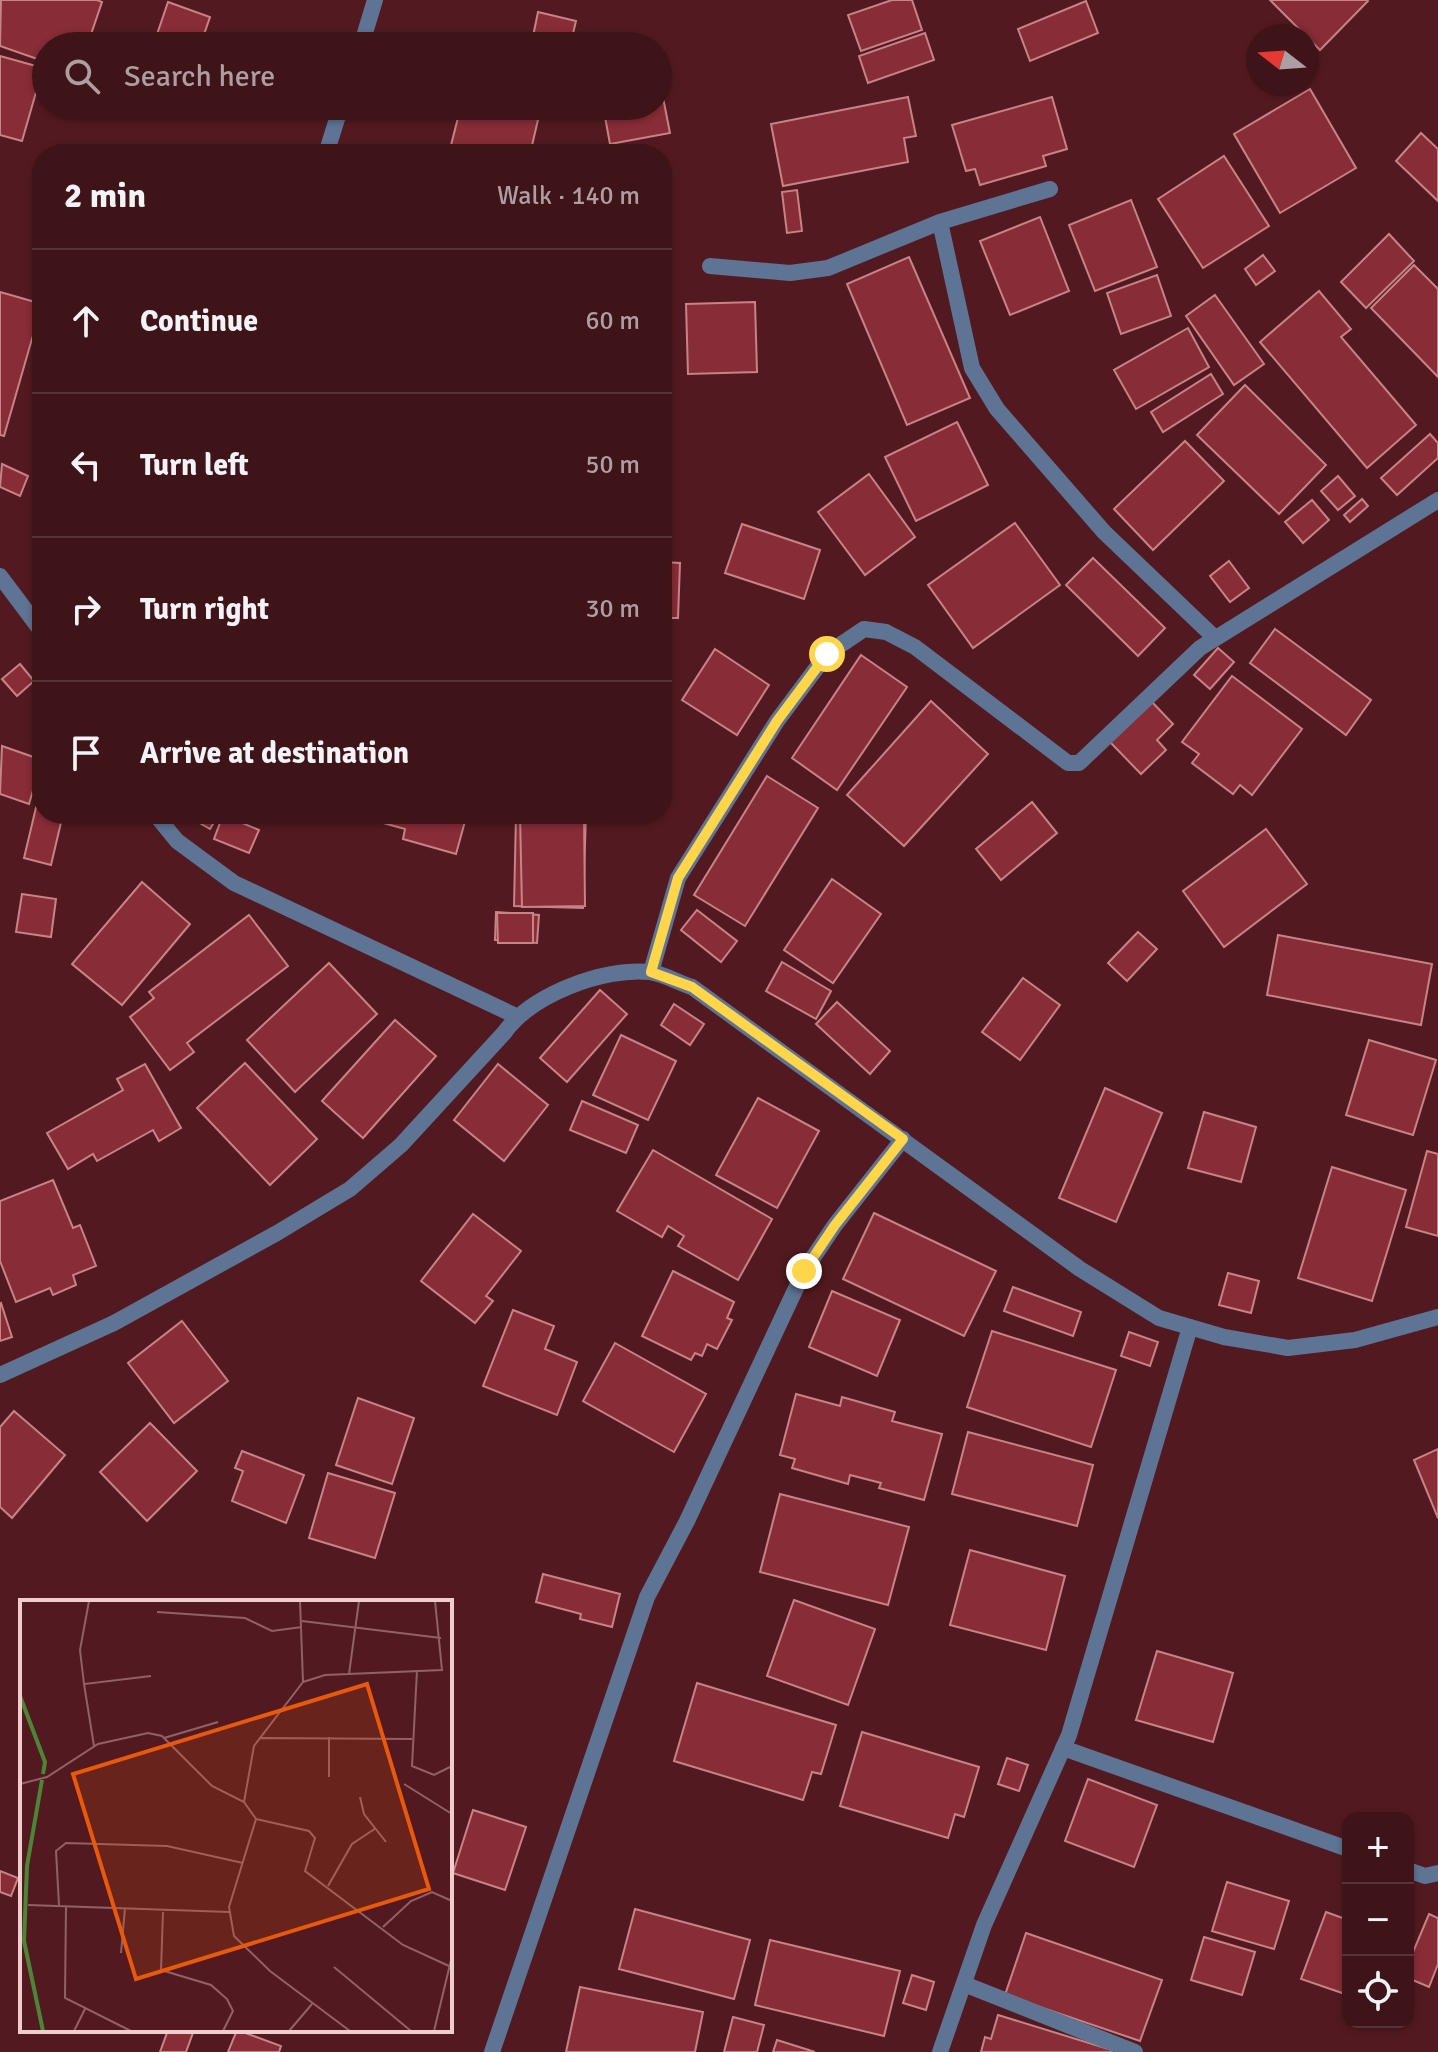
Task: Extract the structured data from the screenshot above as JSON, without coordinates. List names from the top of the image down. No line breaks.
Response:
{"north":"left","page":{"search":"Search here","heading":["2 min","Walk · 140 m"],"list":[["Continue","60 m"],["Turn left","50 m"],["Turn right","30 m"],"Arrive at destination"],"map_buttons":["+","−"]}}
